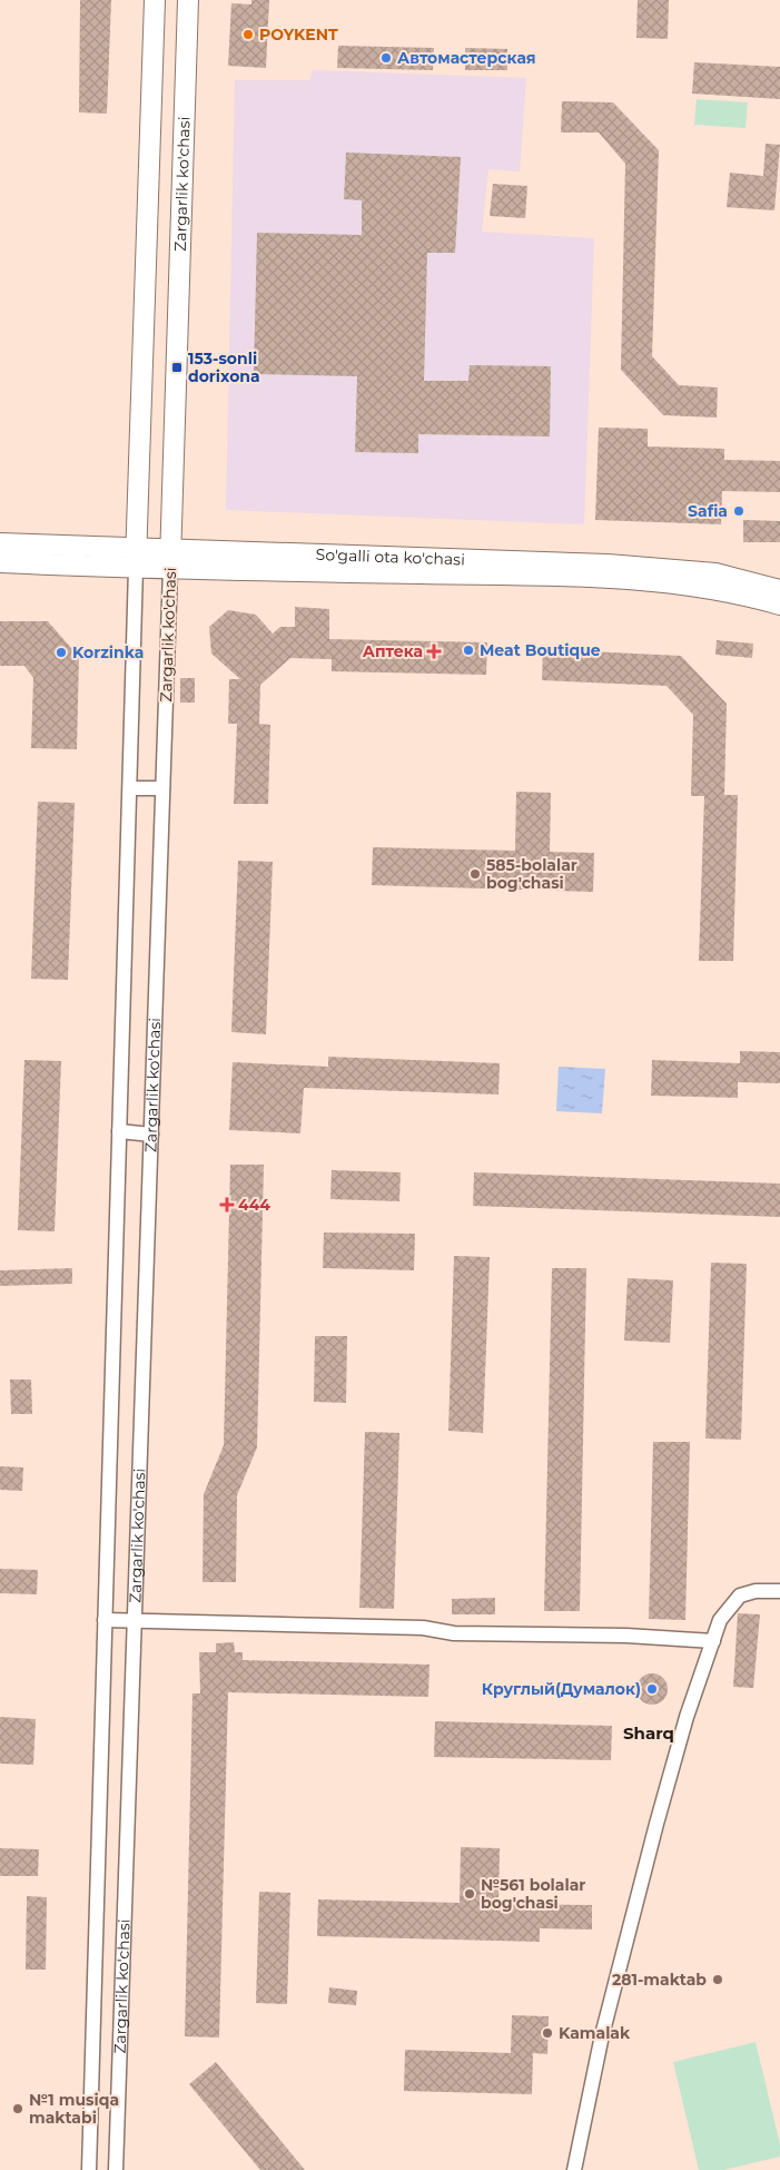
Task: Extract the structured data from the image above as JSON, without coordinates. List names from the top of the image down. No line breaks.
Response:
{"streets":{"main road":["Zargarlik ko'chasi","So'galli ota ko'chasi"]},"crossings":[["Zargarlik ko'chasi","So'galli ota ko'chasi"]],"districts":["Sharq"],"places":{"other":["POYKENT","Автомастерская","Safia","Meat Boutique","Korzinka","585-bolalar bog'chasi","Круглый(Думалок)","№561 bolalar bog'chasi","281-maktab","Kamalak","№1 musiqa maktabi"],"transit":["153-sonli dorixona"],"health":["Аптека","444"]}}
